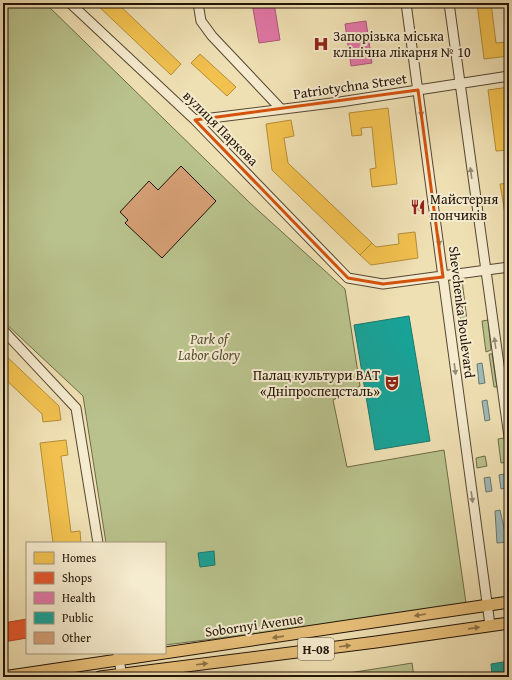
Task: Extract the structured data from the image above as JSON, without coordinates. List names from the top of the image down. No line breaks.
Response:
{"streets":{"main road":["Sobornyi Avenue","Н-08"],"street":["Patriotychna Street","вулиця Паркова","Shevchenka Boulevard"]},"crossings":[["Patriotychna Street","вулиця Паркова"],["Patriotychna Street","Shevchenka Boulevard"],["вулиця Паркова","Shevchenka Boulevard"],["Shevchenka Boulevard","Sobornyi Avenue"],["Shevchenka Boulevard","Н-08"]],"parks":["Park of Labor Glory"],"places":{"hospital":["Запорізька міська клінічна лікарня № 10"],"restaurant":["Майстерня пончиків"],"theatre":["Палац культури ВАТ «Дніпроспецсталь»"]},"legend":["Homes","Shops","Health","Public","Other"]}
